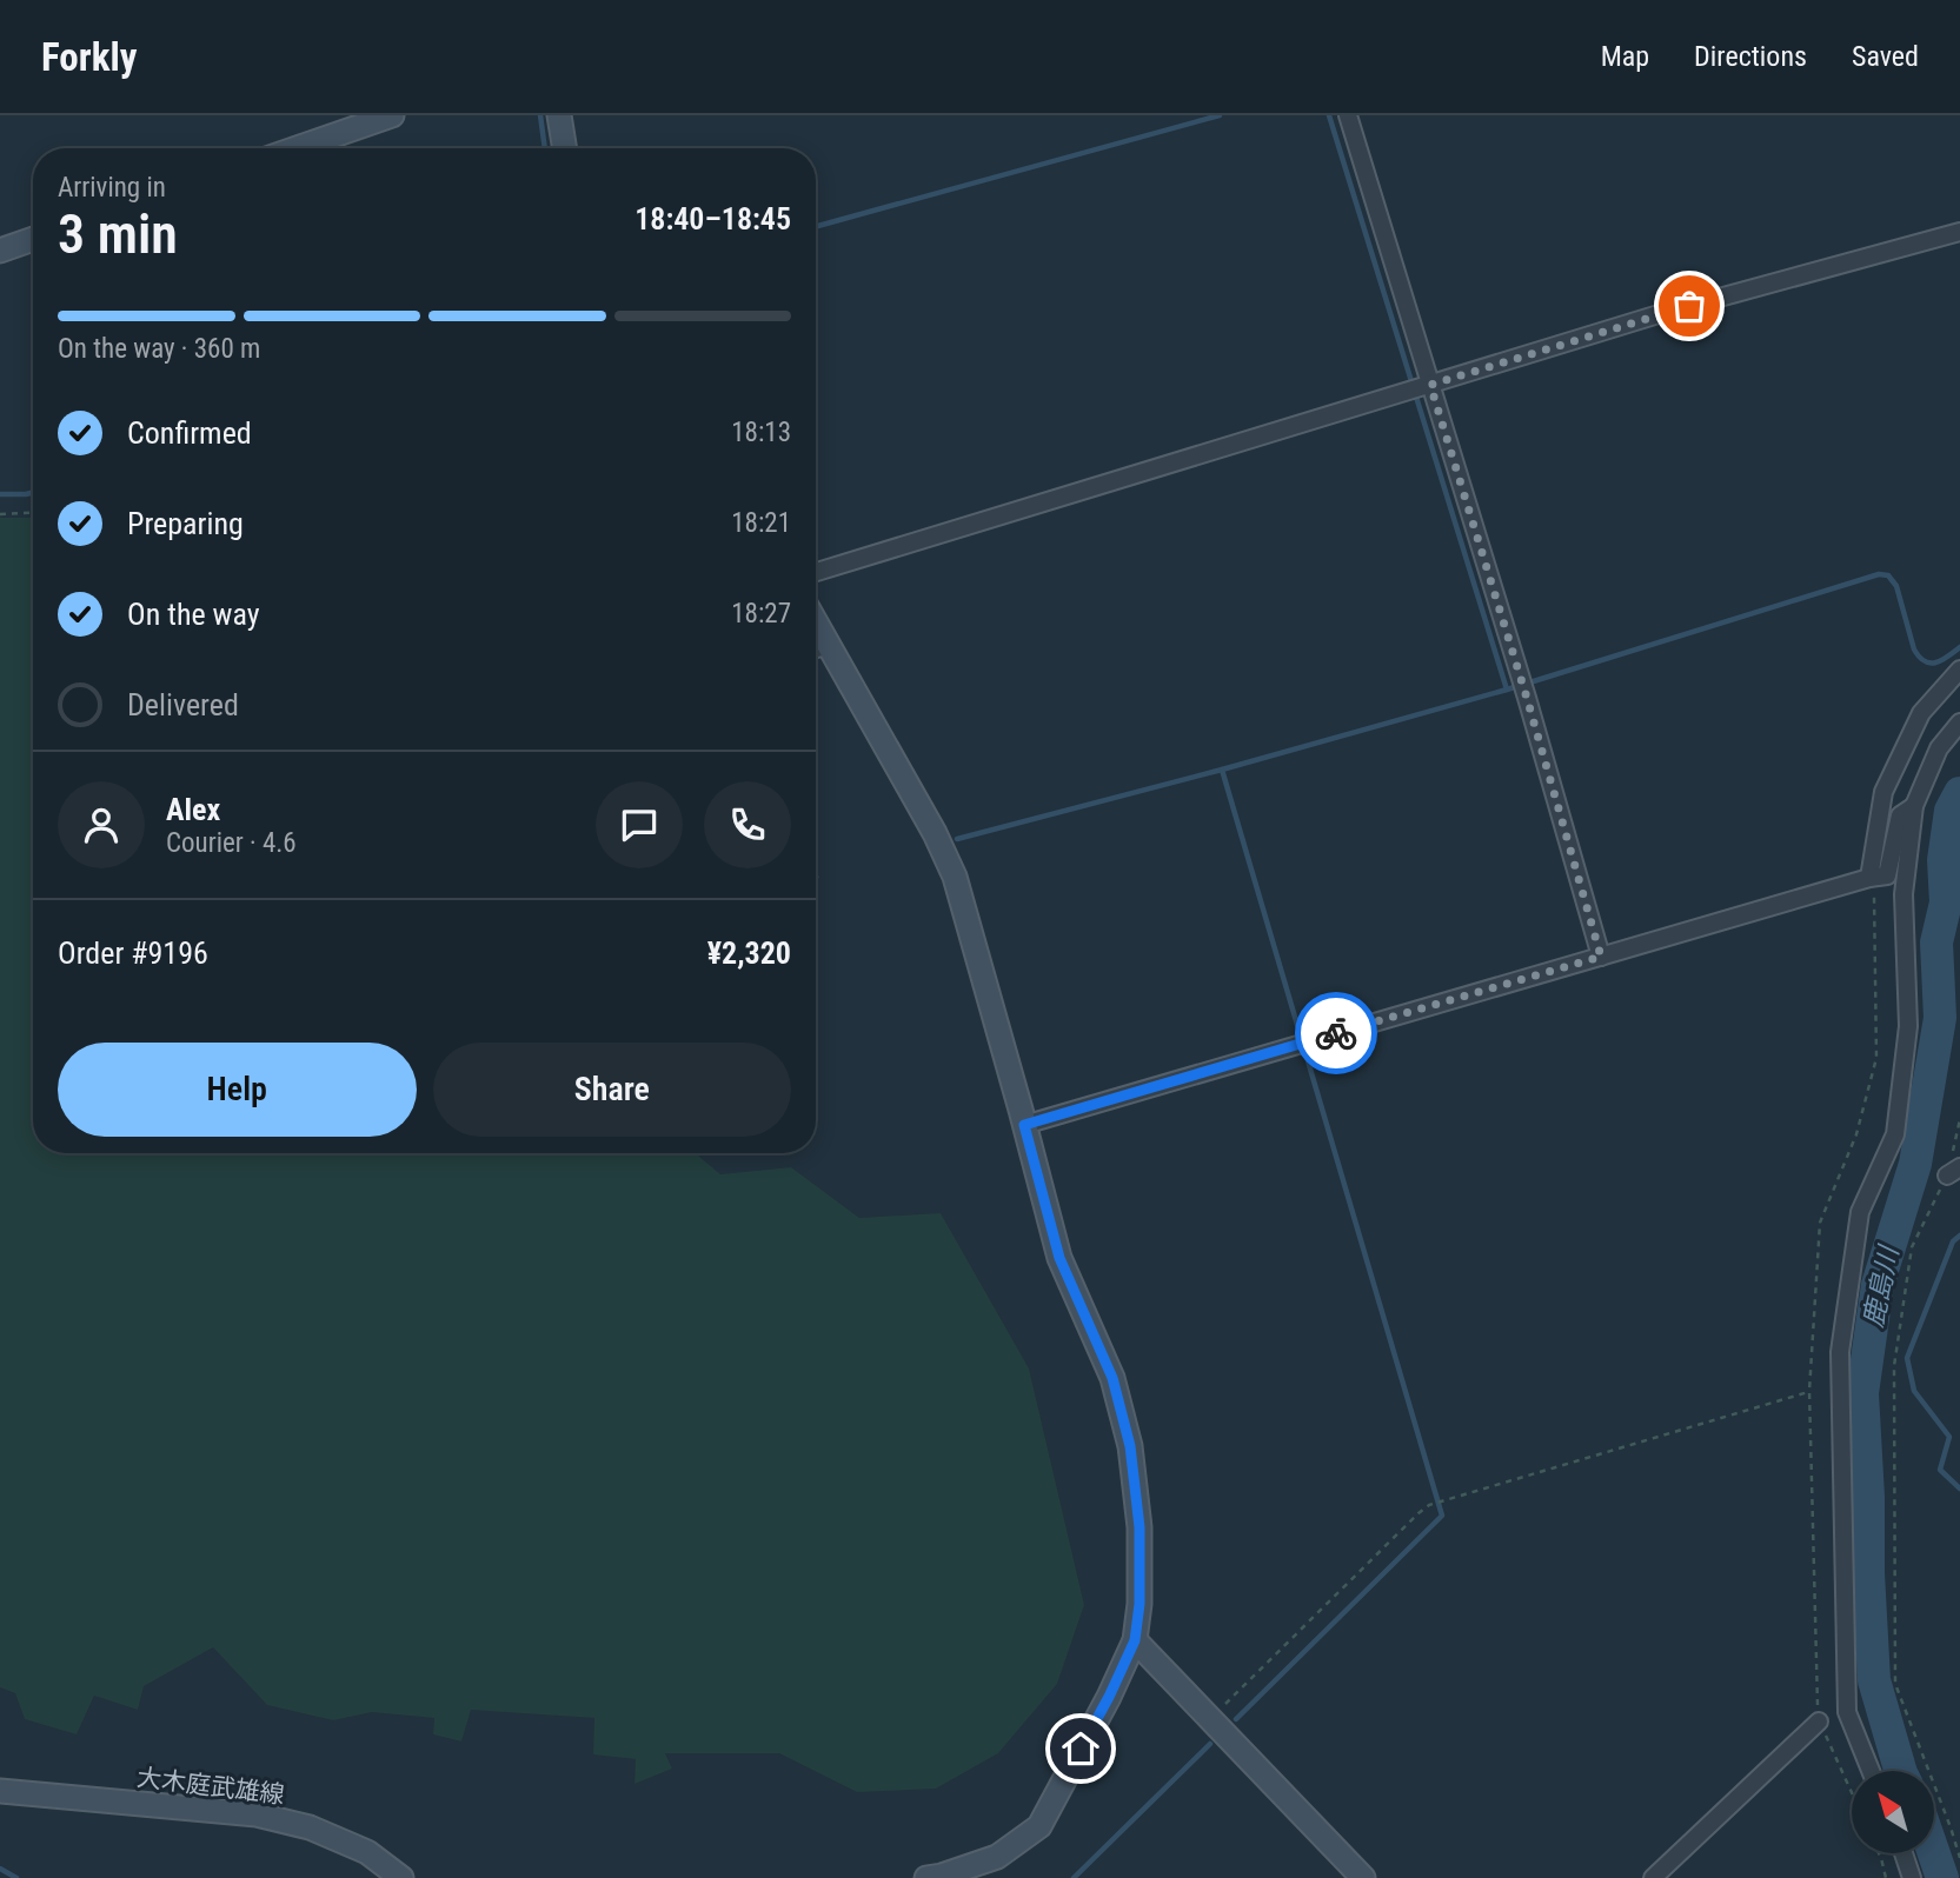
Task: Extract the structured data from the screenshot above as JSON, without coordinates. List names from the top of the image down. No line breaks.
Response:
{"streets":{"street":["大木庭武雄線"]},"water":["鹿島川"],"north":"top left","page":{"header":"Forkly","nav":["Map","Directions","Saved"],"heading":["3 min","Arriving in","18:40–18:45"],"panel":["Alex","Courier · 4.6","Order #9196","¥2,320"],"bar":"On the way · 360 m","list":[["Confirmed","18:13"],["Preparing","18:21"],["On the way","18:27"],"Delivered"],"buttons":["Help","Share"]}}
